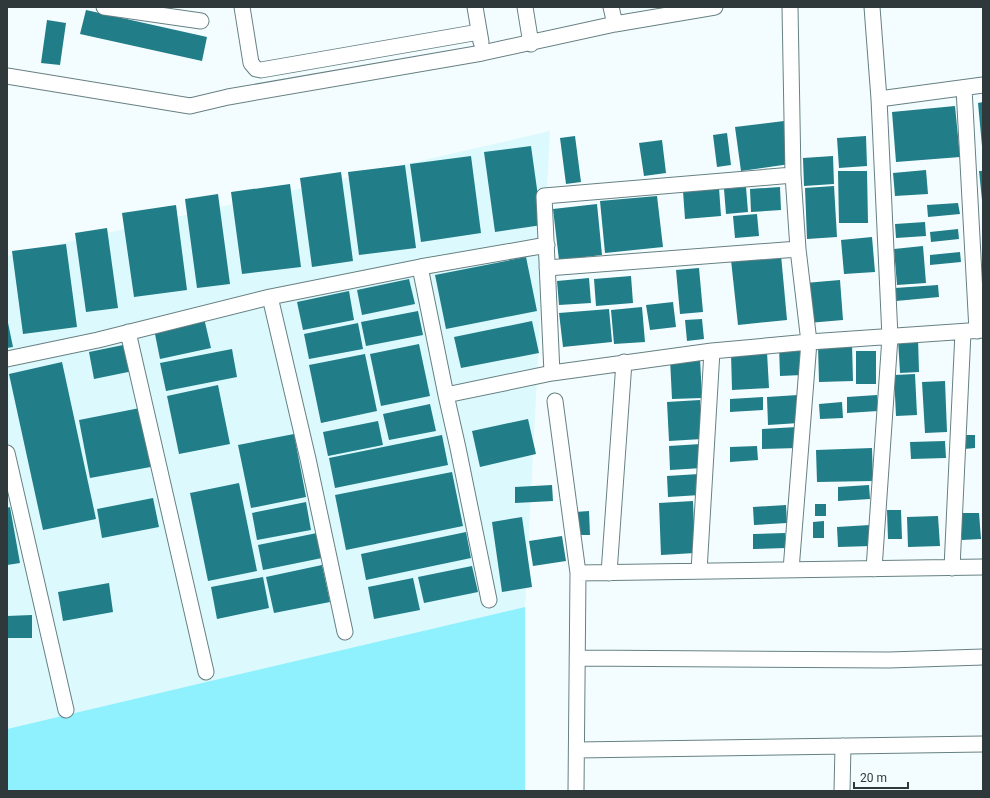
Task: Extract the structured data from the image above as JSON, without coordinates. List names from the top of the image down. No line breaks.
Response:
{"scale_bar":"20 m"}
